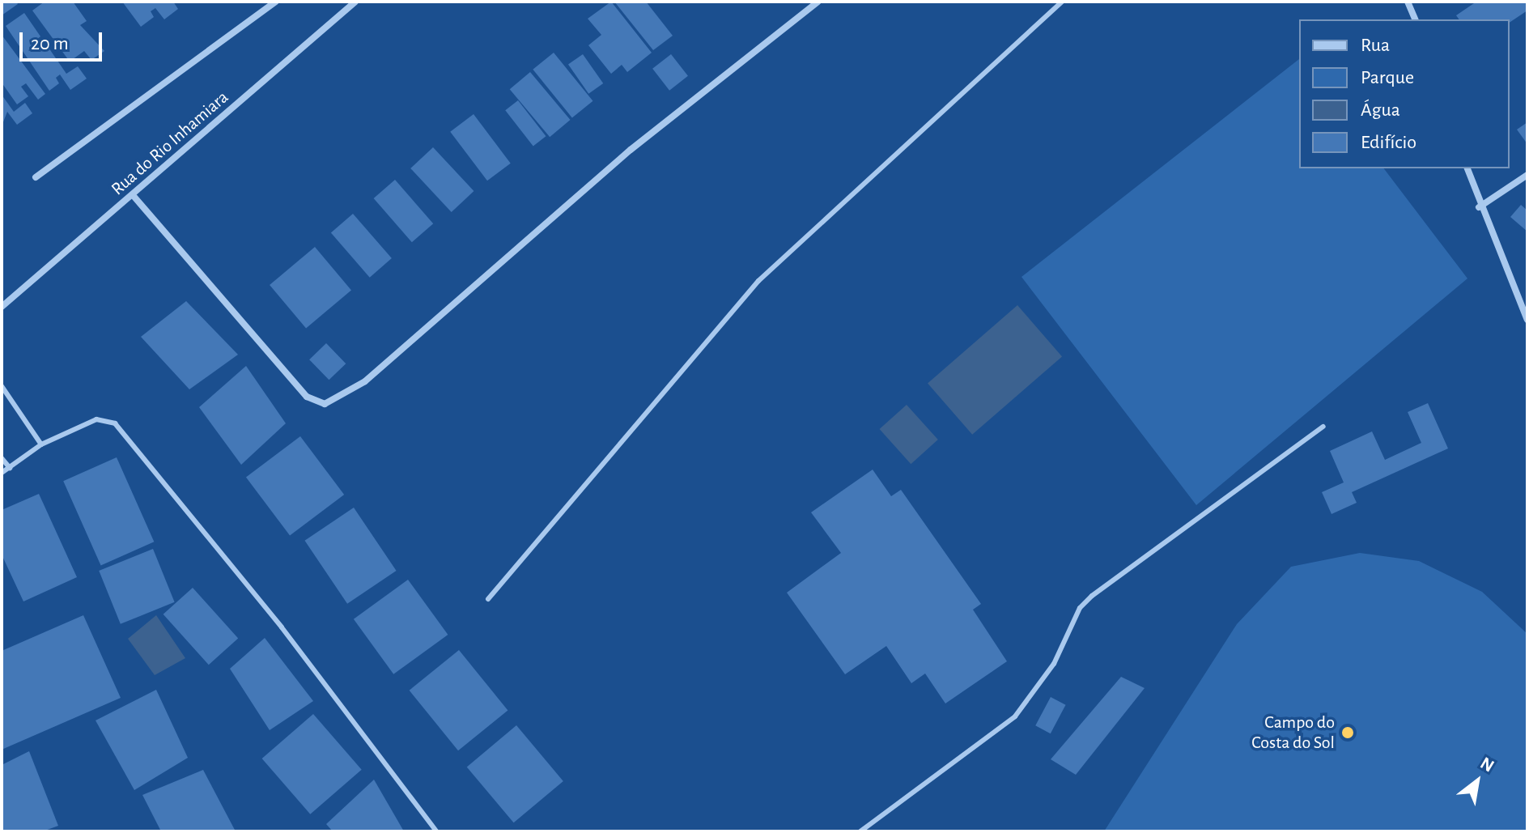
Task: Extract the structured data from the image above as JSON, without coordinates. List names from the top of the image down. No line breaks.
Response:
{"streets":{"street":["Rua do Rio Inhamiara"]},"places":["Campo do Costa do Sol"],"legend":["Rua","Parque","Água","Edifício"],"scale_bar":"20 m","north":"top right"}
